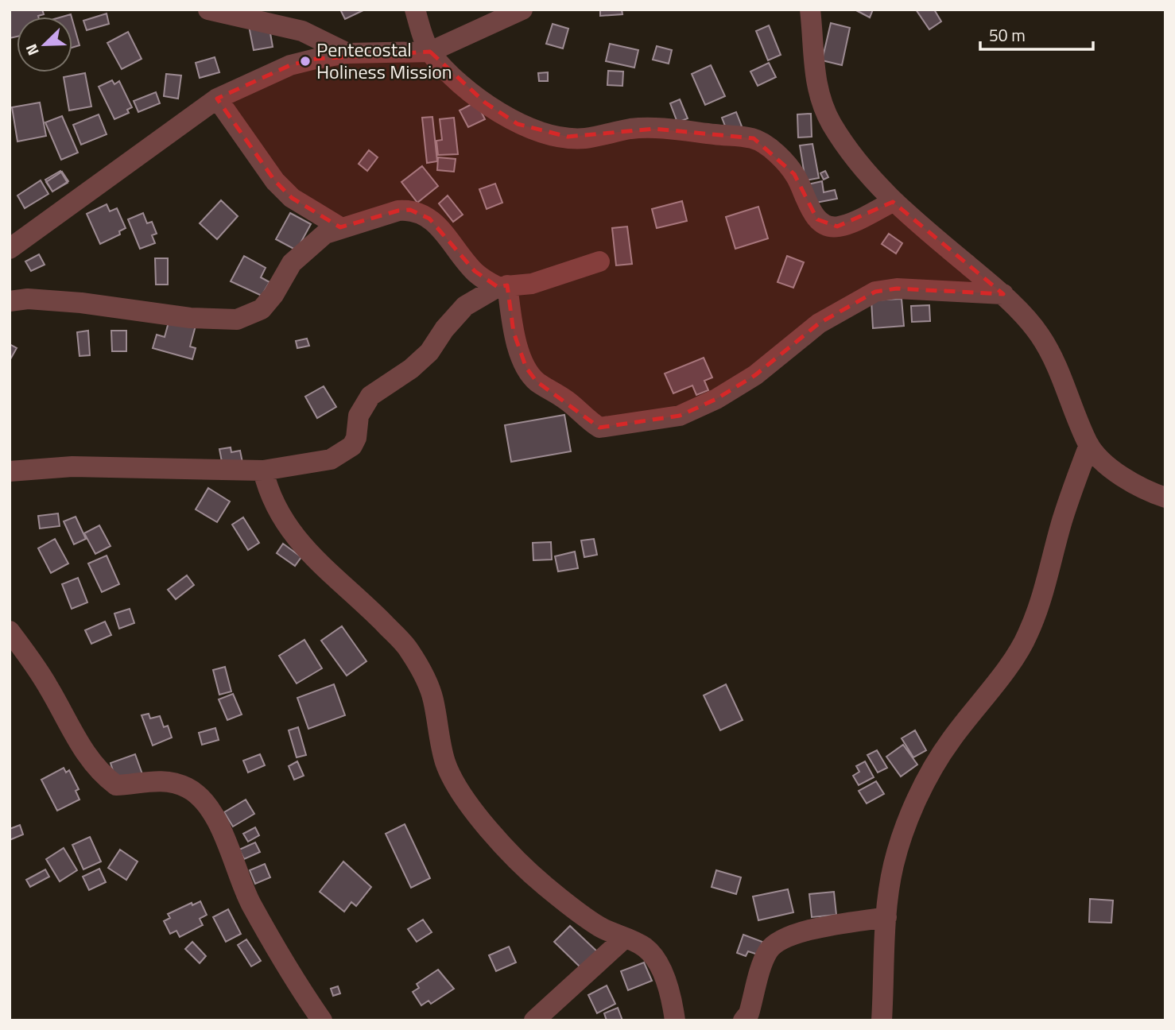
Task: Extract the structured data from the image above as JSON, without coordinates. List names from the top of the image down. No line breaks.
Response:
{"places":["Pentecostal Holiness Mission"],"scale_bar":"50 m","north":"bottom left"}
